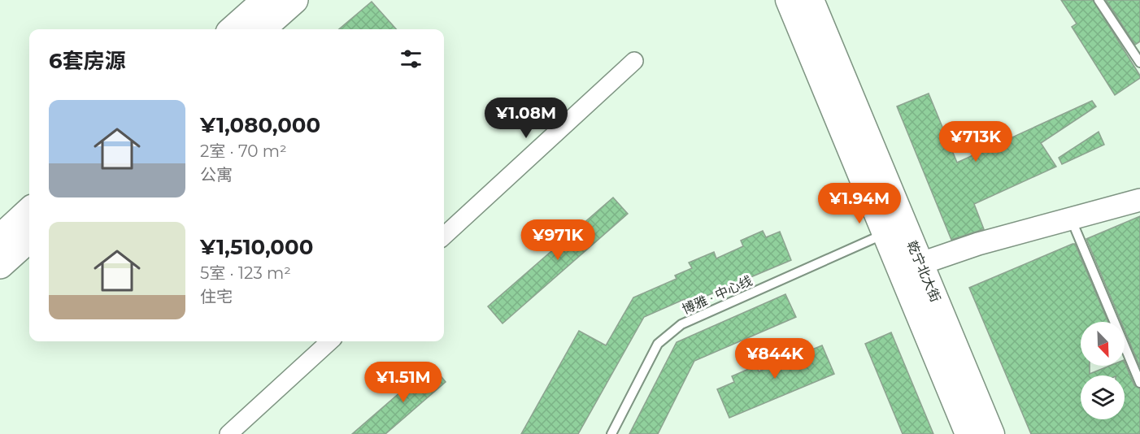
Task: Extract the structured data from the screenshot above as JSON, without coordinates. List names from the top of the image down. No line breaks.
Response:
{"streets":{"main road":["乾宁北大街"],"lane":["博雅 · 中心线"]},"crossings":[["乾宁北大街","博雅 · 中心线"]],"north":"bottom right","page":{"heading":"6套房源","list":[{"name":"¥1,080,000","note":"2室 · 70 m² · 公寓"},{"name":"¥1,510,000","note":"5室 · 123 m² · 住宅"}],"price":["¥1.08M","¥713K","¥1.94M","¥971K","¥844K","¥1.51M"]}}
